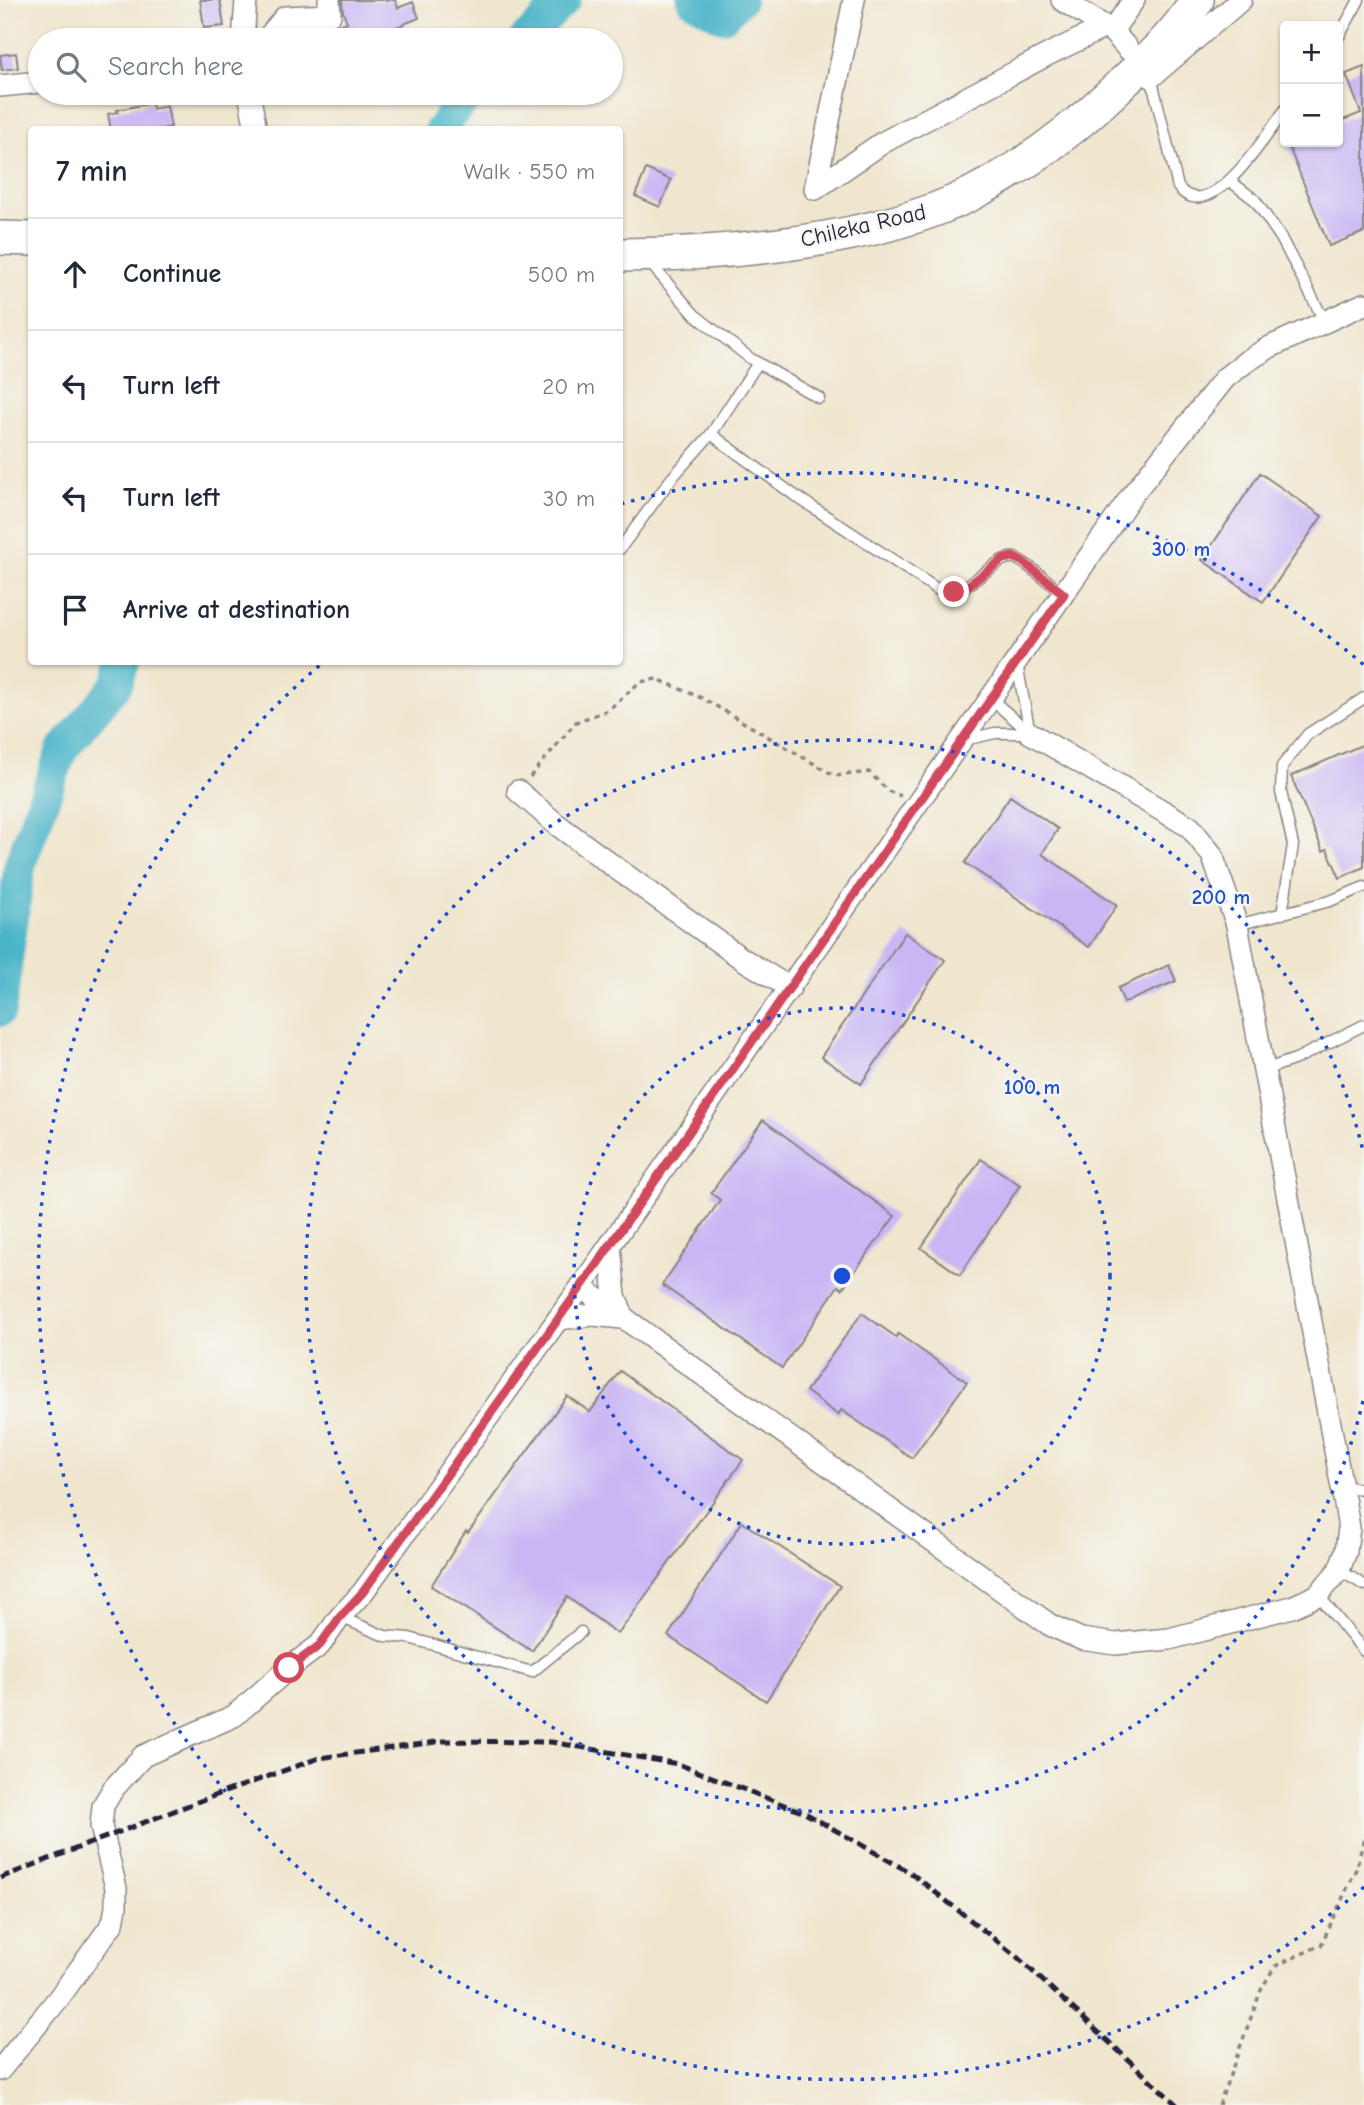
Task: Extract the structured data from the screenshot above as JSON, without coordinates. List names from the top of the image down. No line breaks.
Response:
{"streets":{"highway":["Chileka Road"]},"page":{"map_buttons":["+","−"],"search":"Search here","heading":["7 min","Walk · 550 m"],"list":[["Continue","500 m"],["Turn left","20 m"],["Turn left","30 m"],"Arrive at destination"]},"rings":["300 m","200 m","100 m"]}
